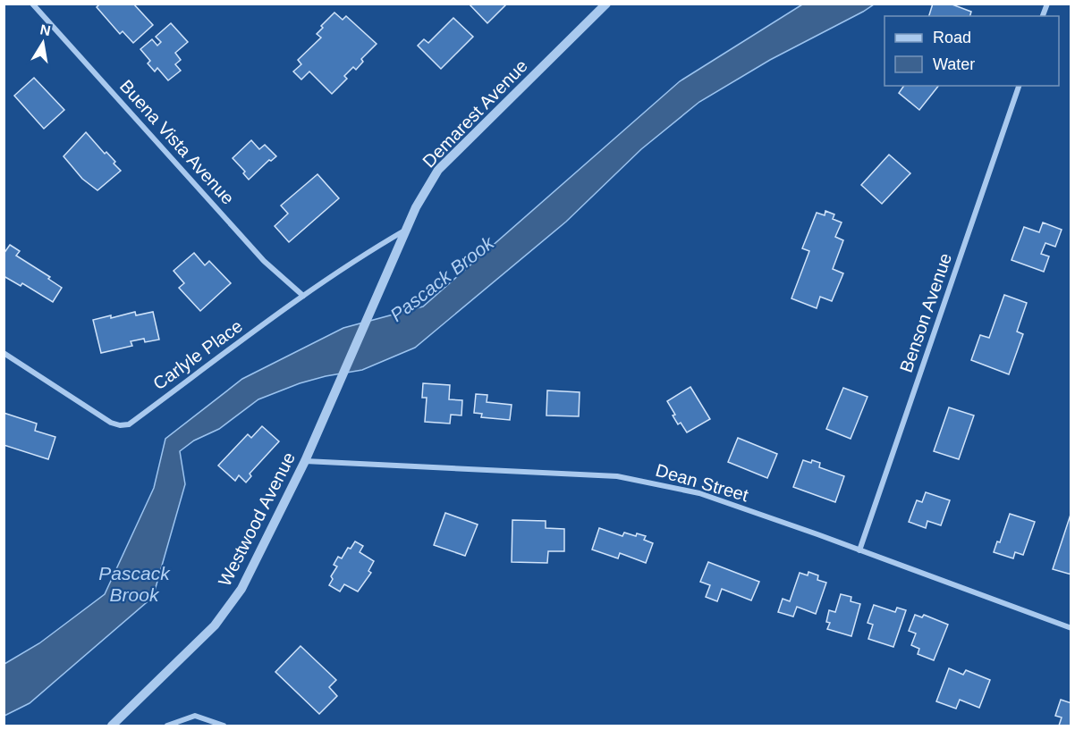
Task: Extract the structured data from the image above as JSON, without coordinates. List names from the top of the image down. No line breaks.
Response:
{"streets":{"street":["Demarest Avenue","Buena Vista Avenue","Benson Avenue","Carlyle Place","Dean Street","Westwood Avenue"]},"crossings":[["Demarest Avenue","Carlyle Place"],["Demarest Avenue","Westwood Avenue"],["Buena Vista Avenue","Carlyle Place"],["Benson Avenue","Dean Street"],["Dean Street","Westwood Avenue"]],"water":["Pascack Brook"],"legend":["Road","Water"],"north":"top"}
